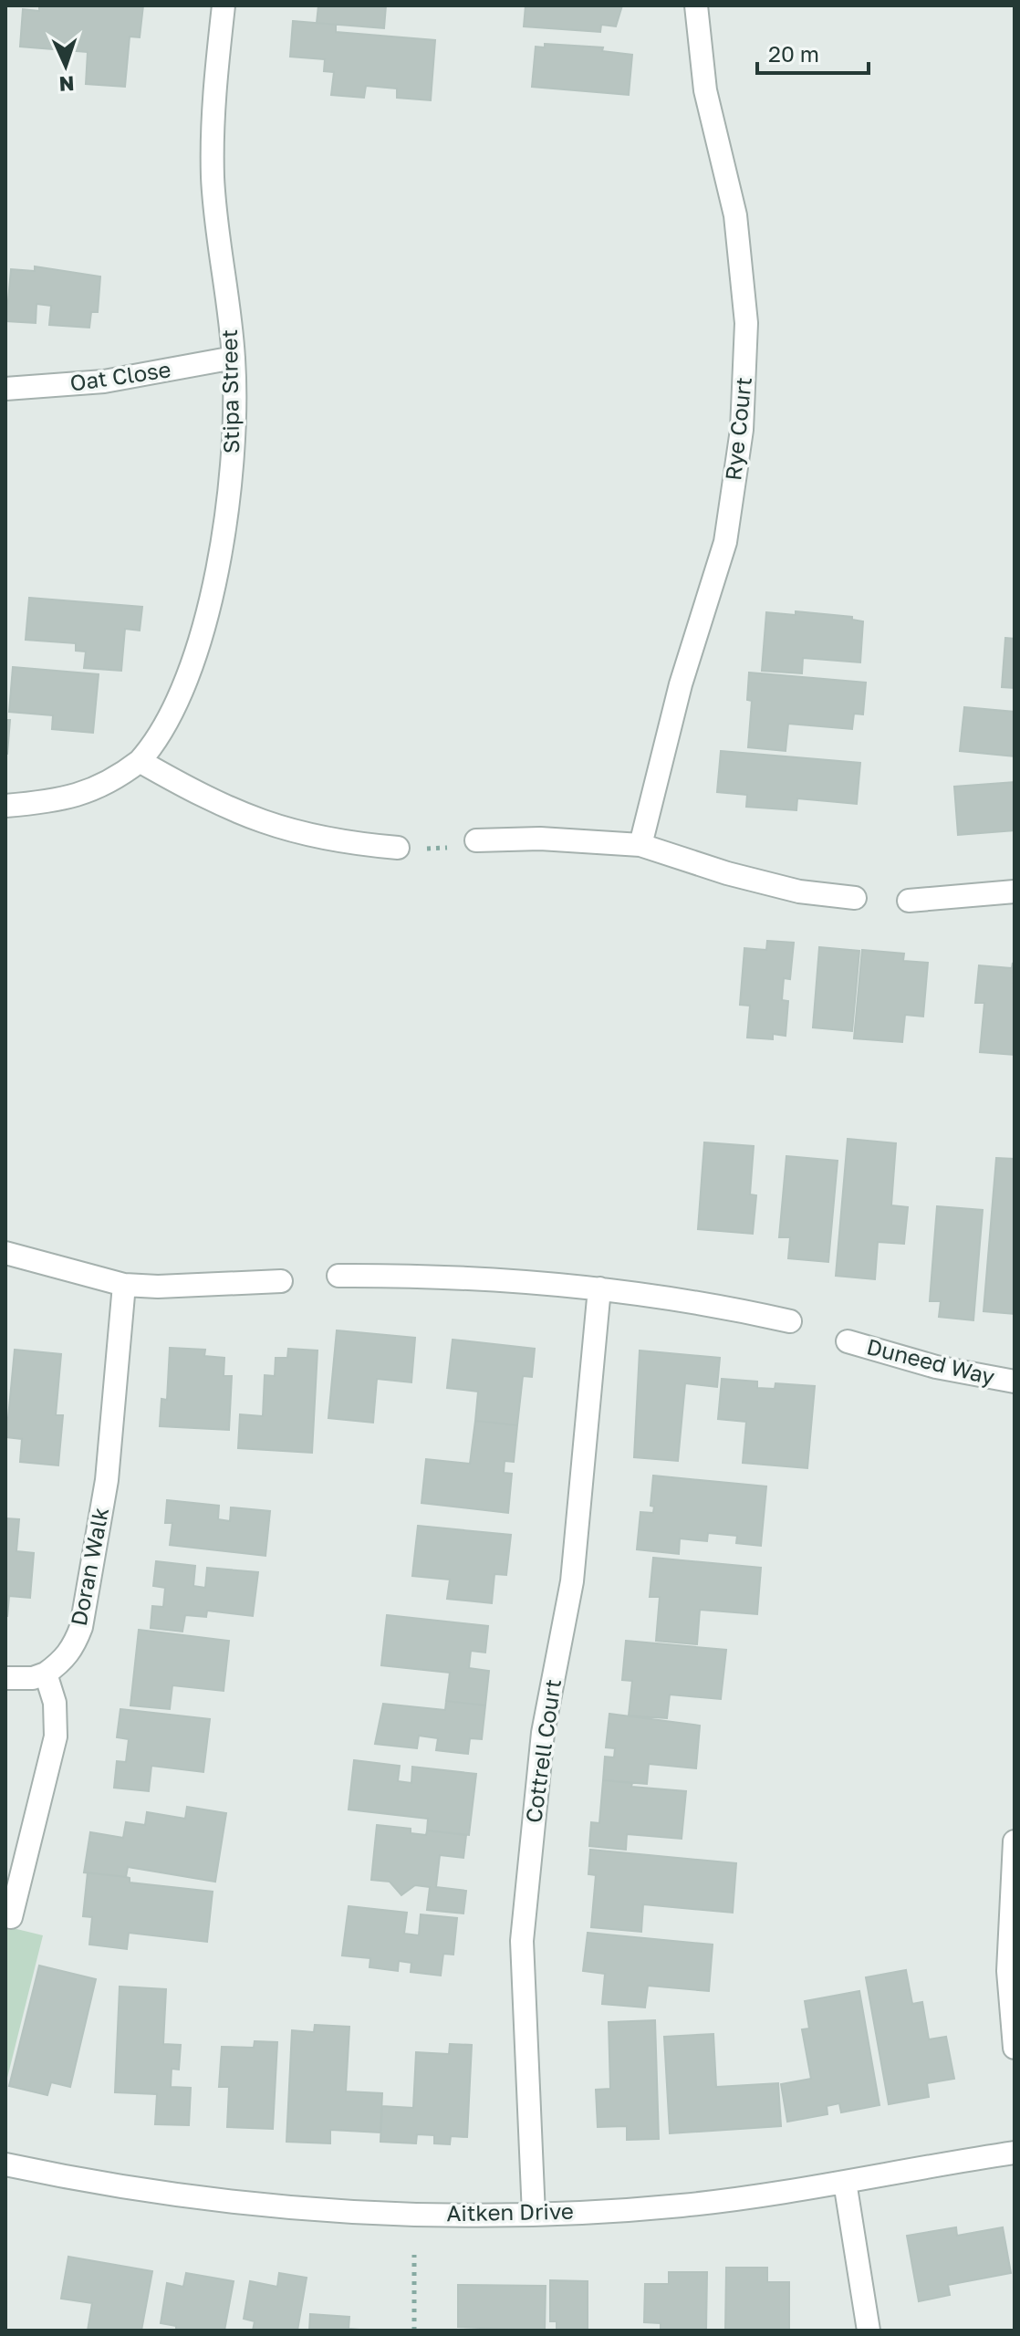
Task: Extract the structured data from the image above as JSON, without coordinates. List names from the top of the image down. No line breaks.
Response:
{"streets":{"street":["Oat Close","Stipa Street","Rye Court","Duneed Way","Doran Walk","Cottrell Court","Aitken Drive"]},"crossings":[["Oat Close","Stipa Street"],["Cottrell Court","Aitken Drive"]],"scale_bar":"20 m","north":"bottom"}
